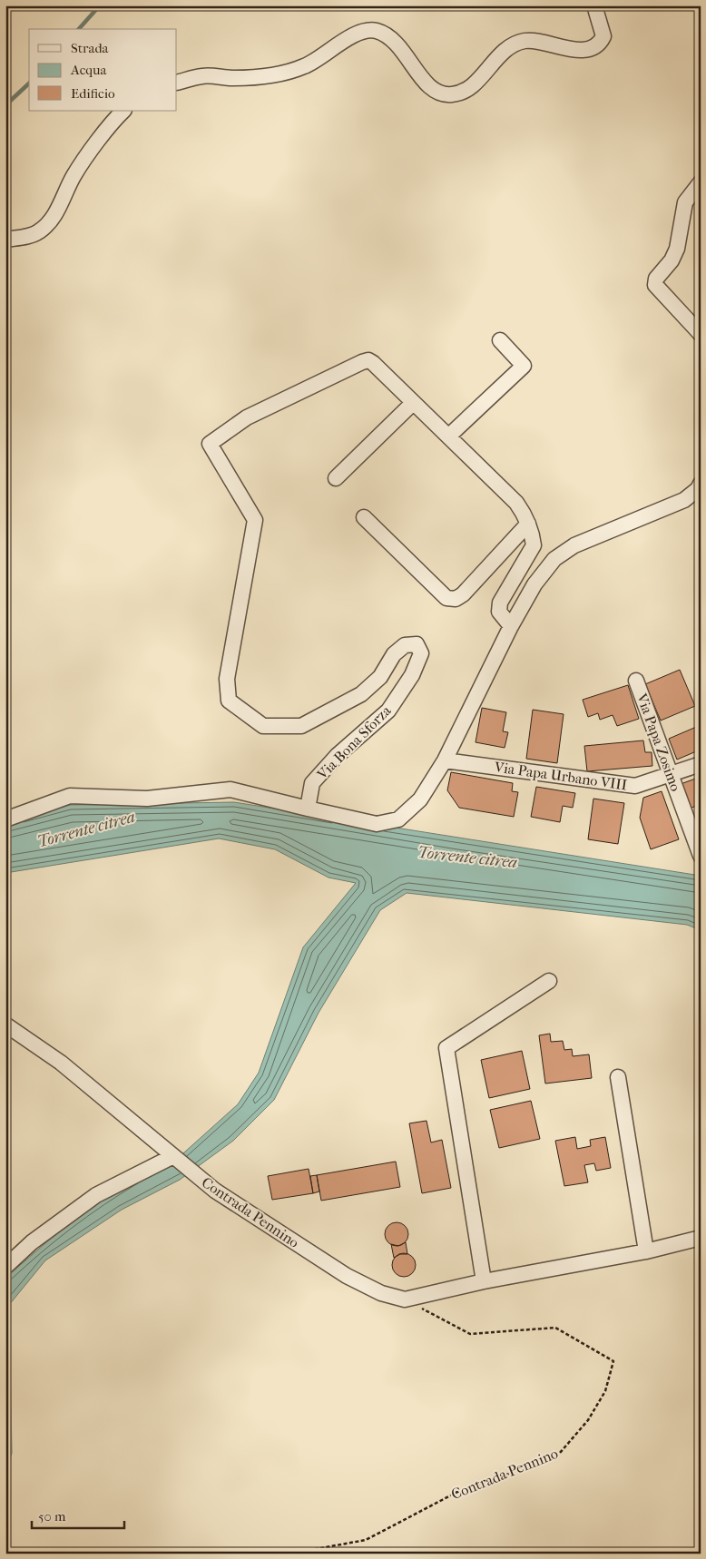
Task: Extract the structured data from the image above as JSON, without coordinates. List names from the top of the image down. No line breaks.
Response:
{"streets":{"street":["Via Bona Sforza","Via Papa Zosimo","Via Papa Urbano VIII","Contrada Pennino"]},"crossings":[["Via Papa Zosimo","Via Papa Urbano VIII"]],"water":["Torrente citrea"],"legend":["Strada","Acqua","Edificio"],"scale_bar":"50 m"}
